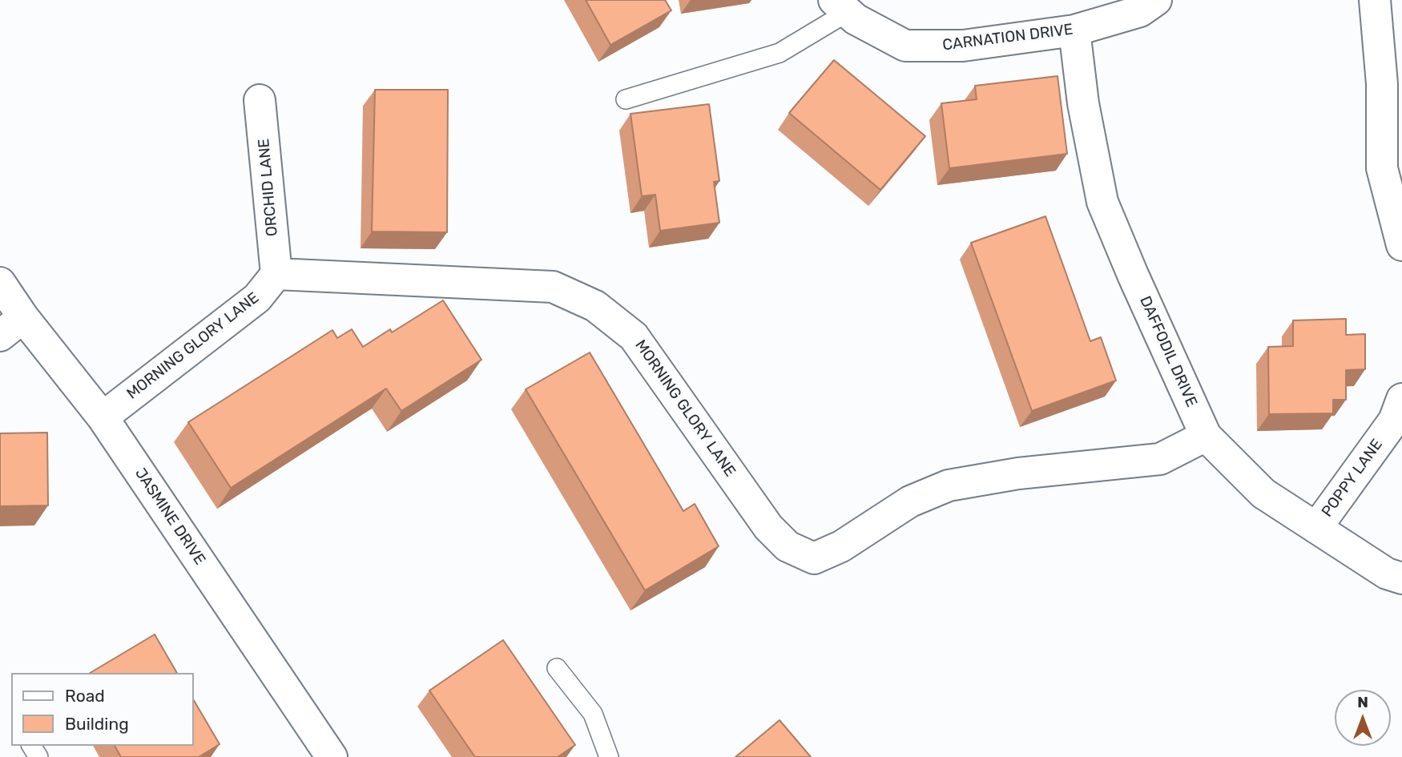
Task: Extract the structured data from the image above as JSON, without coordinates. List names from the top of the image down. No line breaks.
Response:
{"streets":{"street":["CARNATION DRIVE","ORCHID LANE","MORNING GLORY LANE","DAFFODIL DRIVE","POPPY LANE","JASMINE DRIVE"]},"crossings":[["CARNATION DRIVE","DAFFODIL DRIVE"],["ORCHID LANE","MORNING GLORY LANE"],["MORNING GLORY LANE","DAFFODIL DRIVE"],["MORNING GLORY LANE","JASMINE DRIVE"],["DAFFODIL DRIVE","POPPY LANE"]],"legend":["Road","Building"],"north":"top"}
